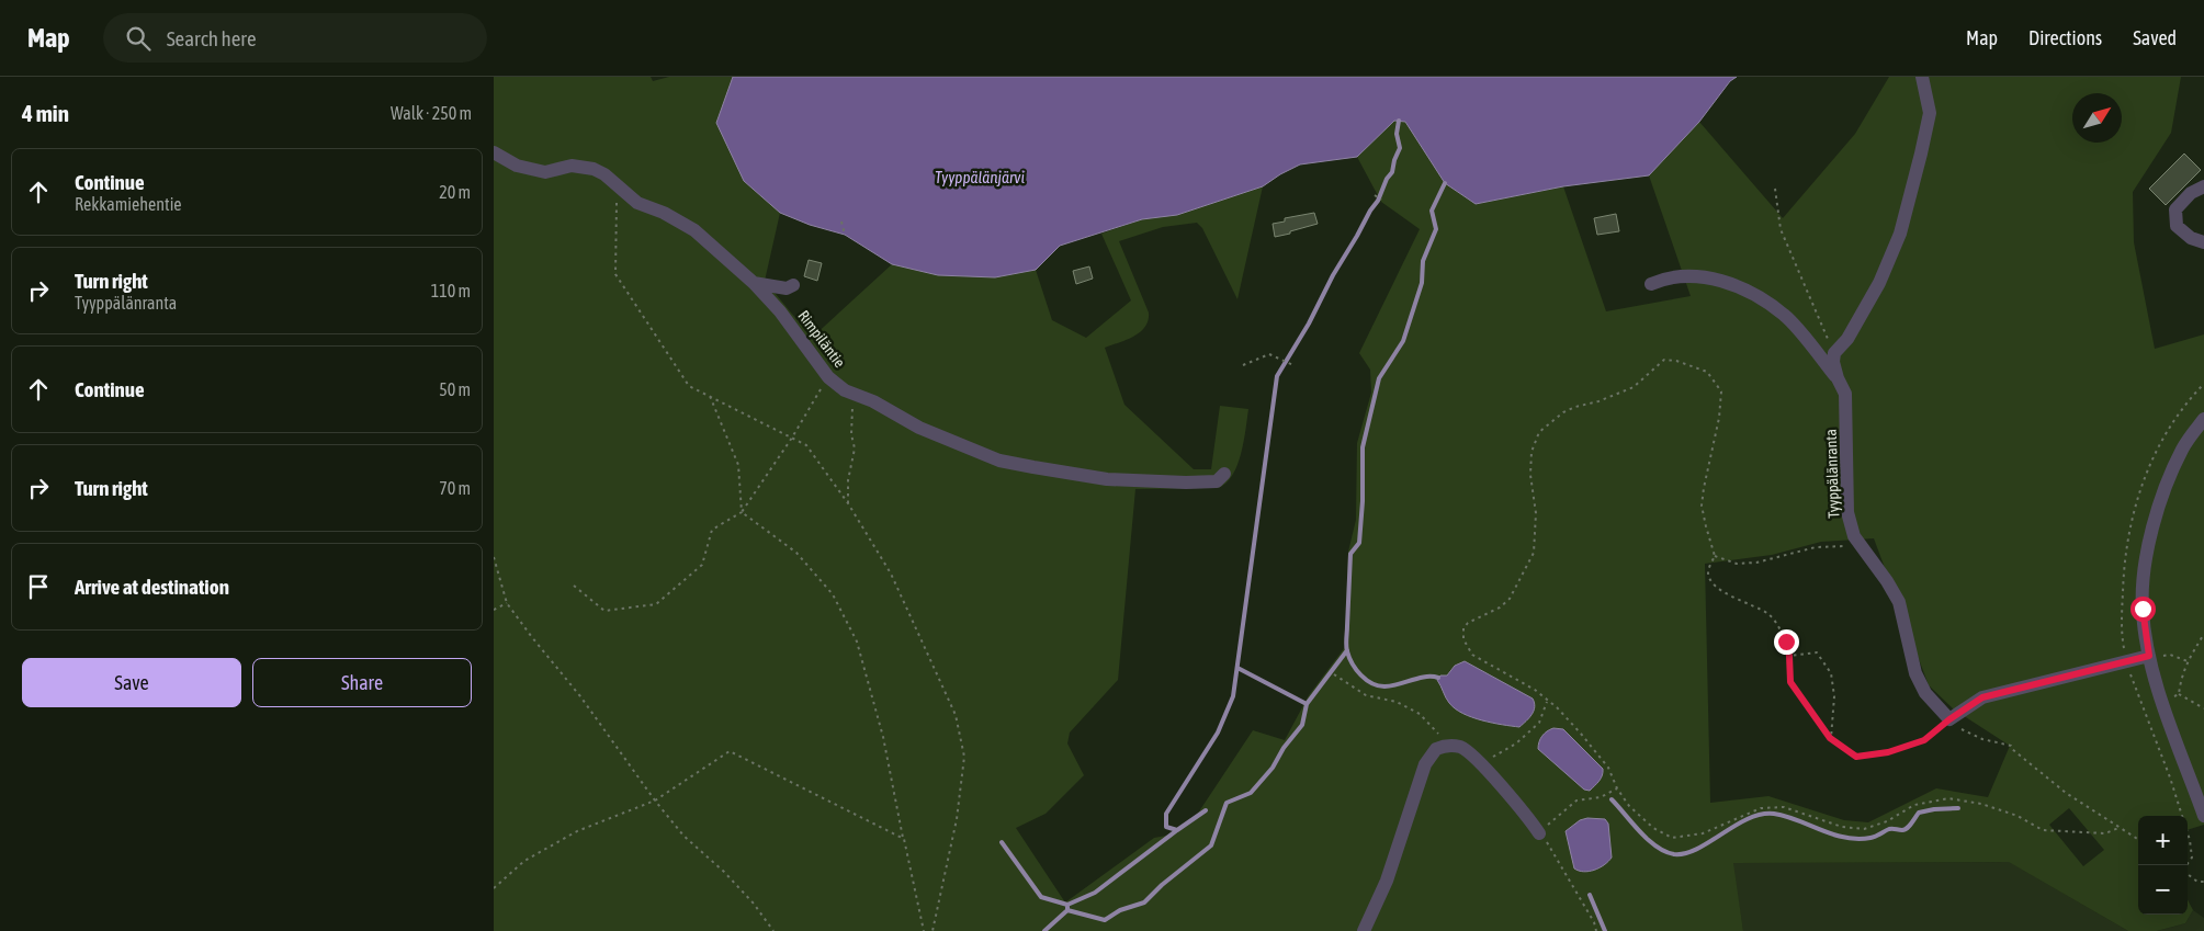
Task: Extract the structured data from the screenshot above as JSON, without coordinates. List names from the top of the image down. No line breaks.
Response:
{"streets":{"street":["Rimpiläntie","Tyyppälänranta"]},"water":["Tyyppälänjärvi"],"north":"top right","page":{"header":"Map","search":"Search here","nav":["Map","Directions","Saved"],"heading":["4 min","Walk · 250 m"],"list":[["Continue","Rekkamiehentie","20 m"],["Turn right","Tyyppälänranta","110 m"],["Continue","50 m"],["Turn right","70 m"],"Arrive at destination"],"buttons":["Save","Share"],"map_buttons":["+","−"]}}
